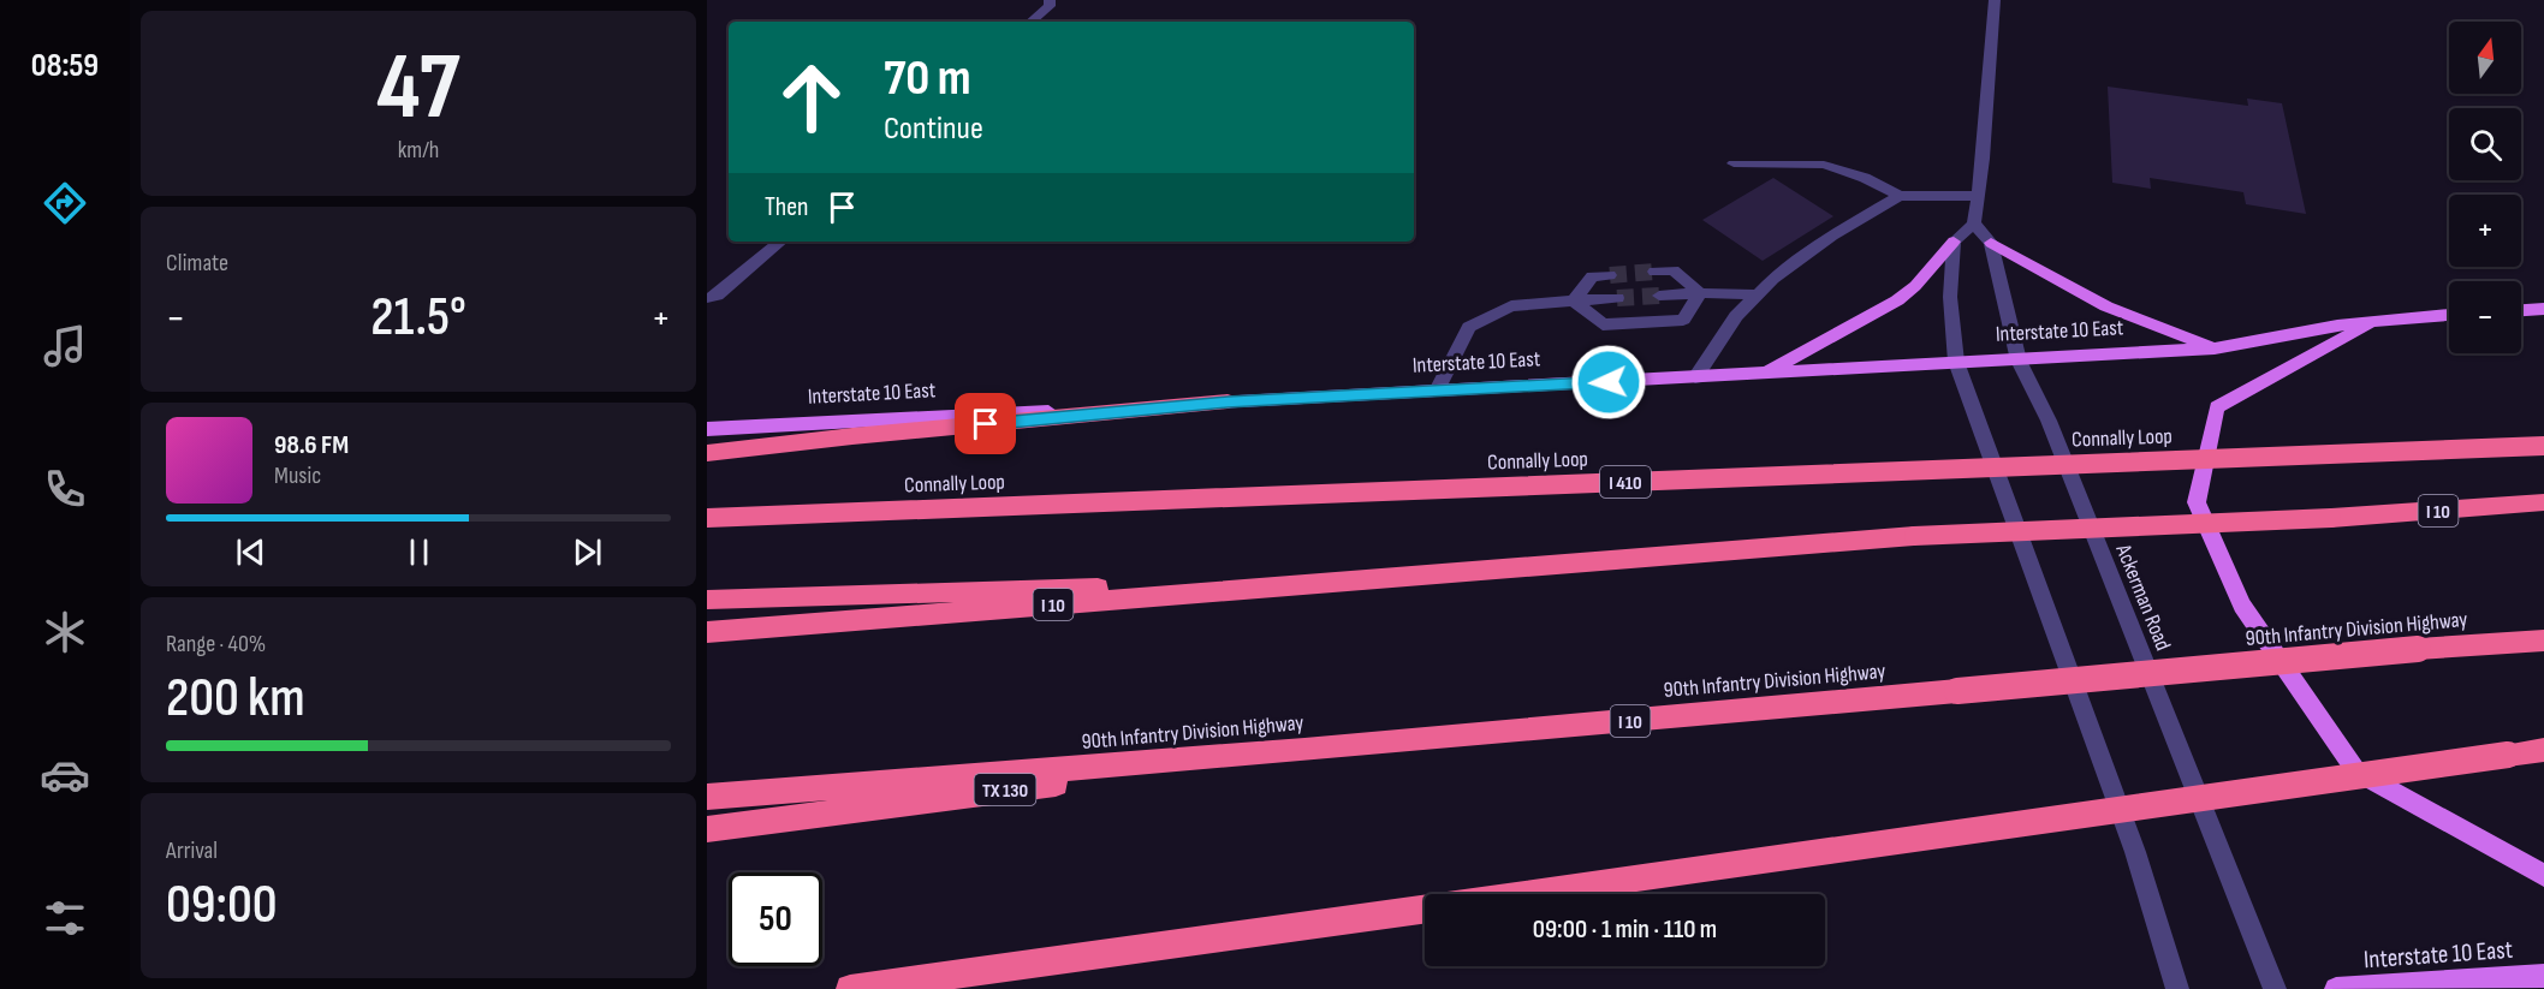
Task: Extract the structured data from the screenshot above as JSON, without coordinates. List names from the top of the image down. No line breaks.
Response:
{"streets":{"highway":["Connally Loop","I 410","I 10","90th Infantry Division Highway","TX 130"],"main road":["Interstate 10 East"],"street":["Ackerman Road"]},"crossings":[["Interstate 10 East","Ackerman Road"],["90th Infantry Division Highway","TX 130"]],"north":"top","page":{"tabs":"08:59","tile":[["47","km/h"],"Climate",["Range · 40%","200 km"],["Arrival","09:00"]],"map_buttons":["+","−"],"turn":["70 m","Continue"],"then":"Then","heat":["−","21.5°","+"],"song":["98.6 FM","Music"],"limit":"50","trip":"09:00 · 1 min · 110 m"}}
